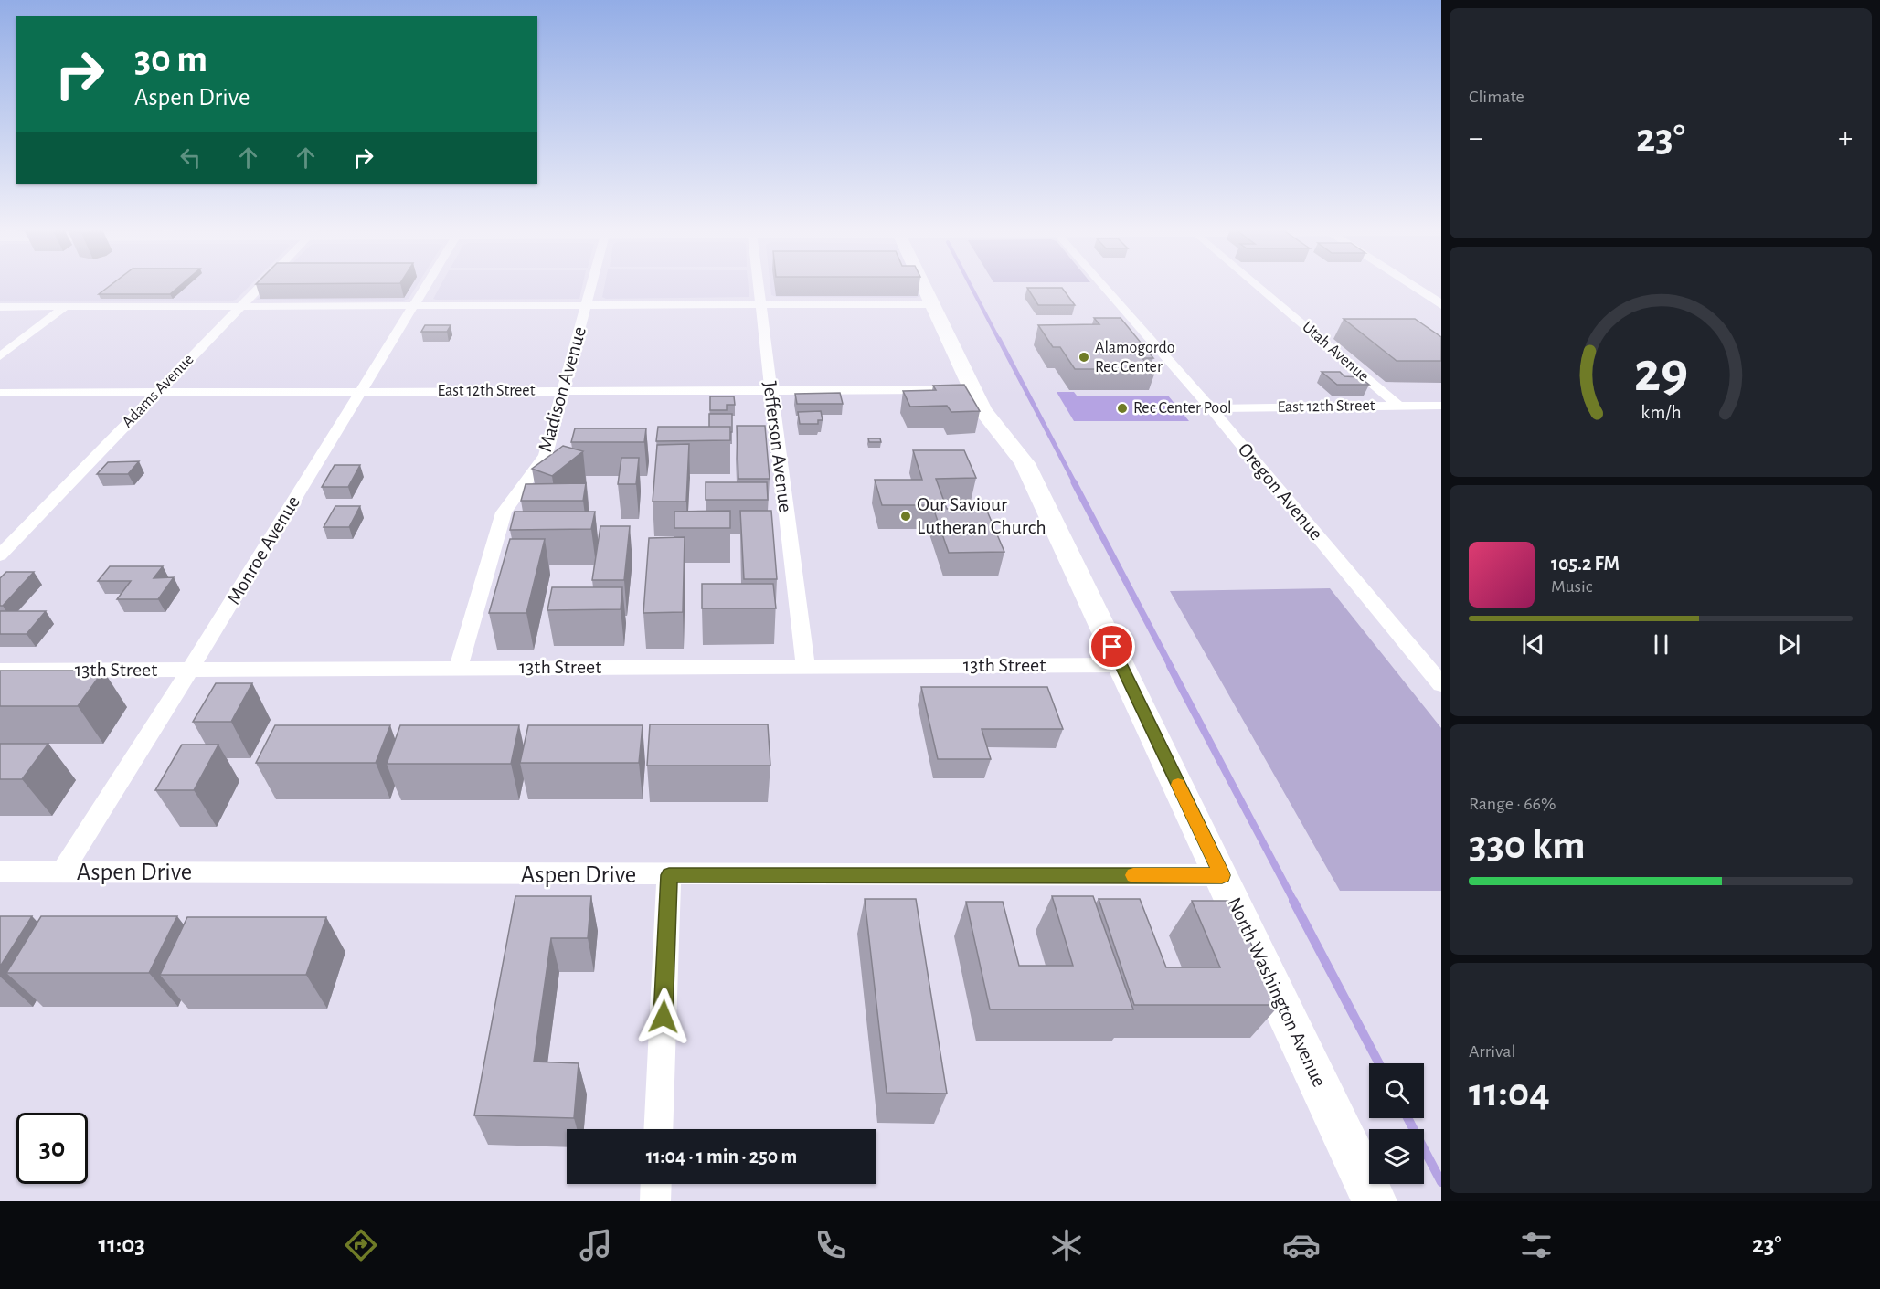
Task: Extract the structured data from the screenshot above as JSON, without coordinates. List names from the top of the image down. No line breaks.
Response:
{"streets":{"main road":["North Washington Avenue"],"street":["Utah Avenue","Madison Avenue","Adams Avenue","East 12th Street","Jefferson Avenue","Oregon Avenue","Monroe Avenue","13th Street","Aspen Drive"]},"crossings":[["Utah Avenue","East 12th Street"],["Madison Avenue","East 12th Street"],["Madison Avenue","13th Street"],["Adams Avenue","East 12th Street"],["East 12th Street","Jefferson Avenue"],["East 12th Street","Oregon Avenue"],["East 12th Street","Monroe Avenue"],["East 12th Street","North Washington Avenue"],["Jefferson Avenue","13th Street"],["Monroe Avenue","13th Street"],["Monroe Avenue","Aspen Drive"],["13th Street","North Washington Avenue"],["Aspen Drive","North Washington Avenue"]],"places":["Alamogordo Rec Center","Rec Center Pool","Our Saviour Lutheran Church"],"page":{"tile":["Climate",["Range · 66%","330 km"],["Arrival","11:04"]],"turn":["30 m","Aspen Drive"],"heat":["−","23°","+"],"song":["105.2 FM","Music"],"limit":"30","trip":"11:04 · 1 min · 250 m","tabs":["11:03","23°"],"gauge":["29","km/h"]}}
